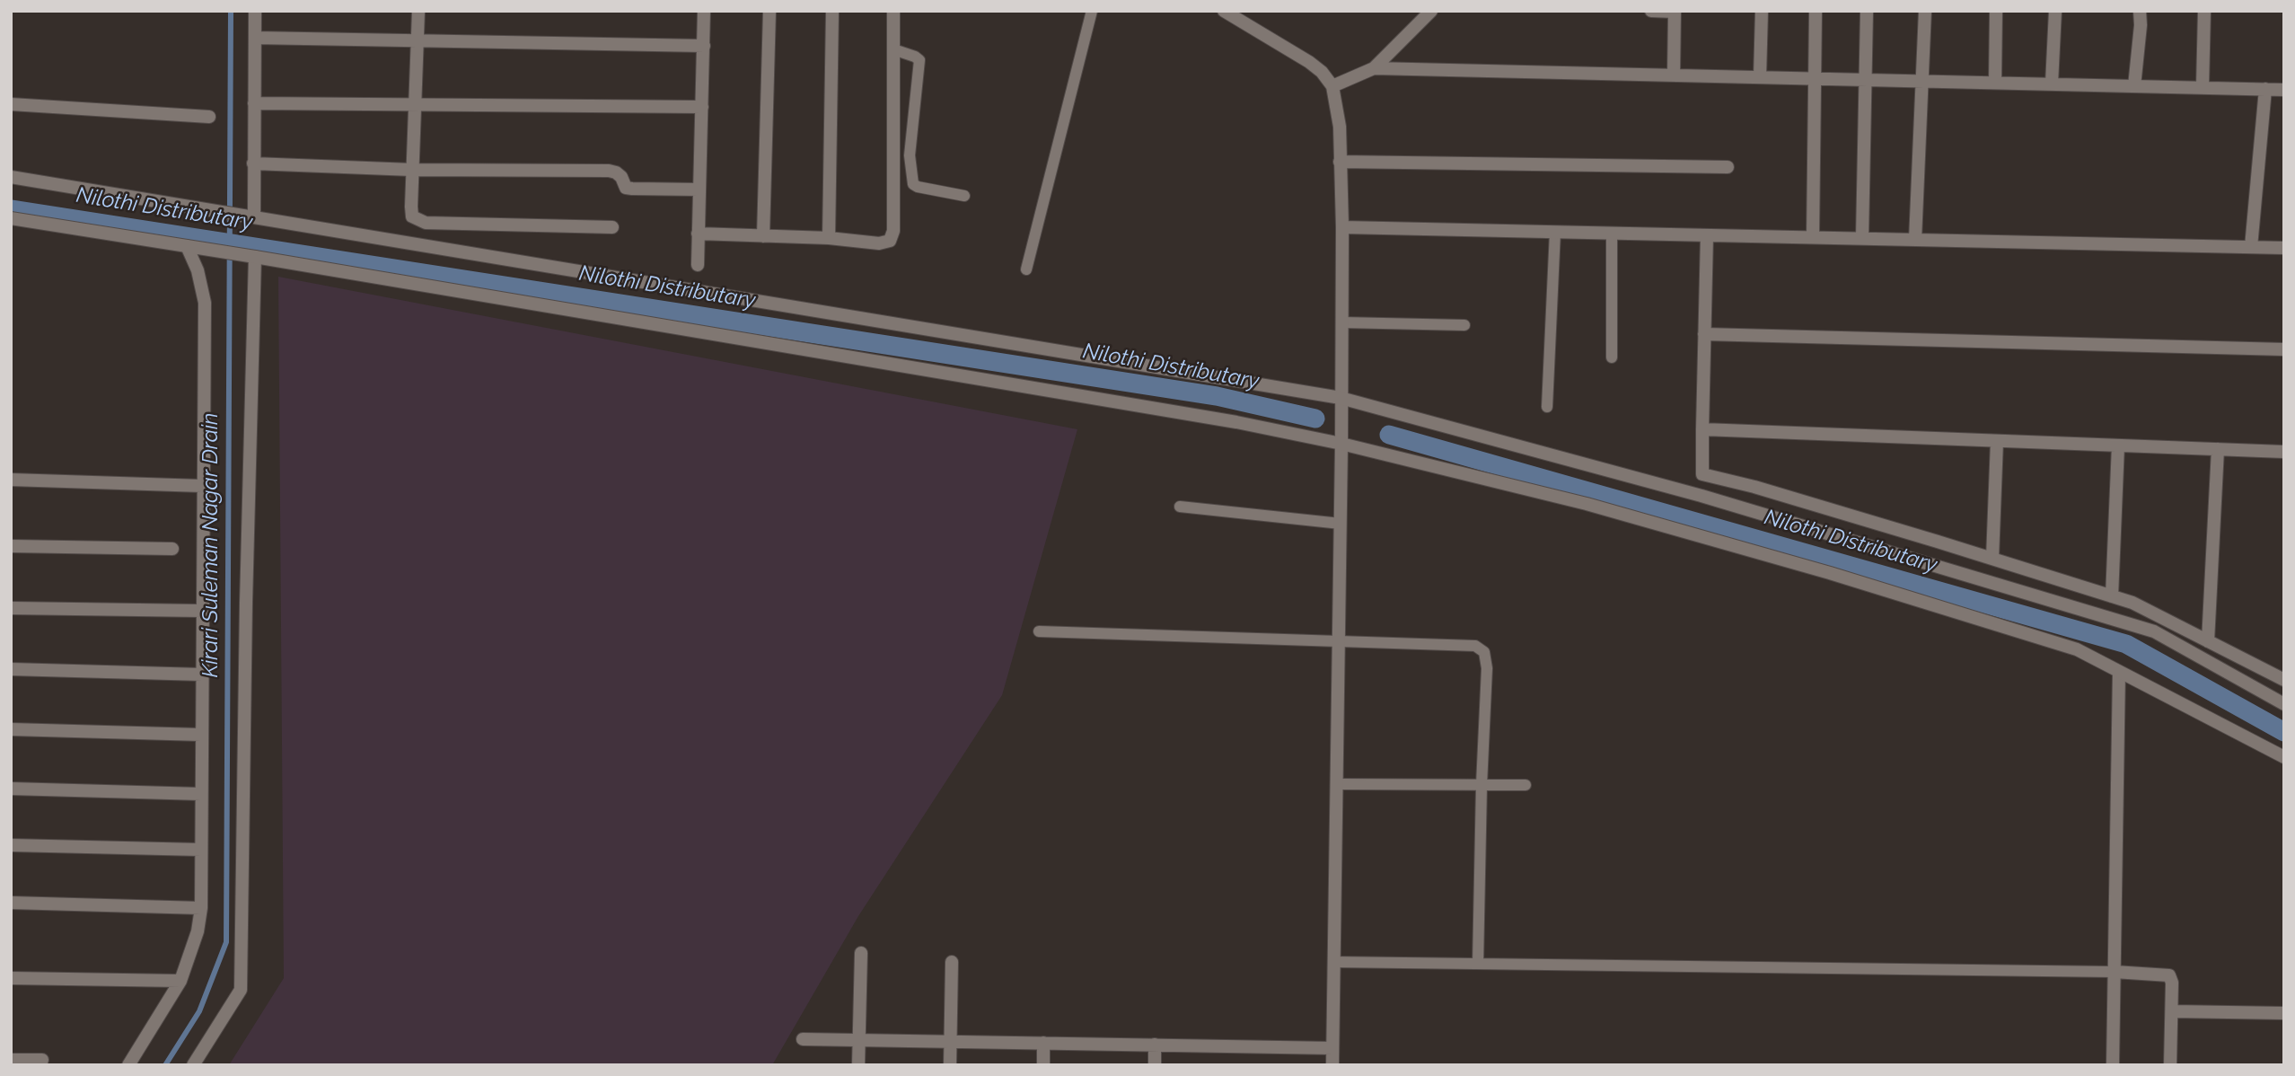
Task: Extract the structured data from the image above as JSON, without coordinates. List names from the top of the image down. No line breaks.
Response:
{"water":["Nilothi Distributary","Kirari Suleman Nagar Drain"]}
